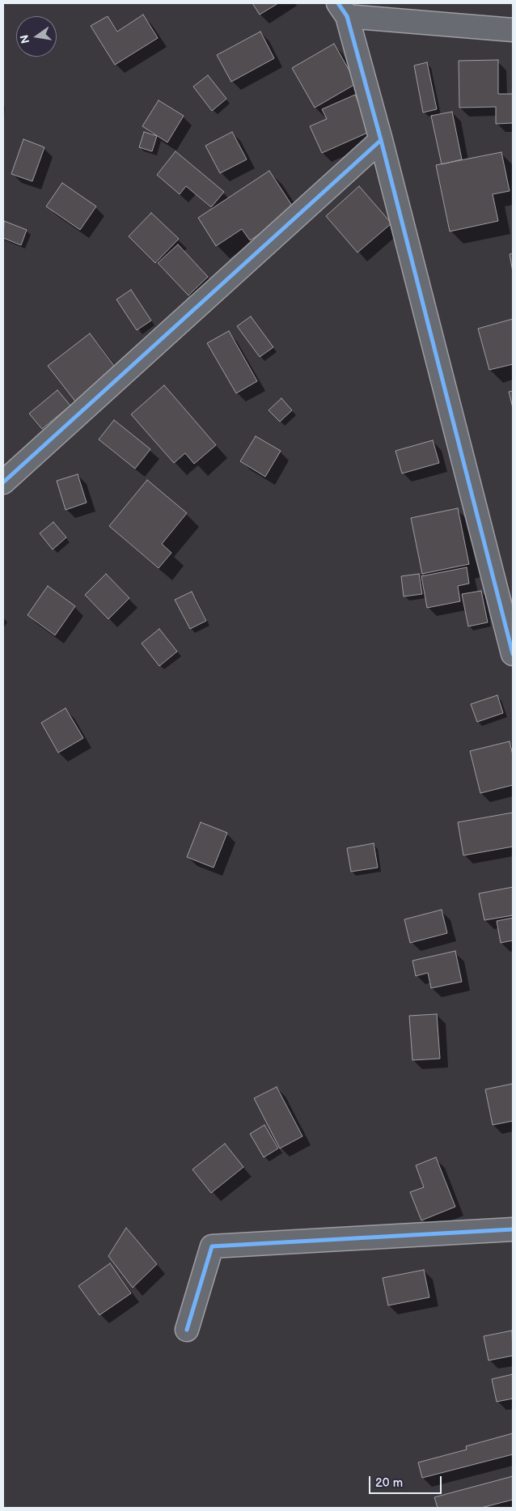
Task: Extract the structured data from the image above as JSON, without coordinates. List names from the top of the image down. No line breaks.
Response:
{"scale_bar":"20 m","north":"left"}
